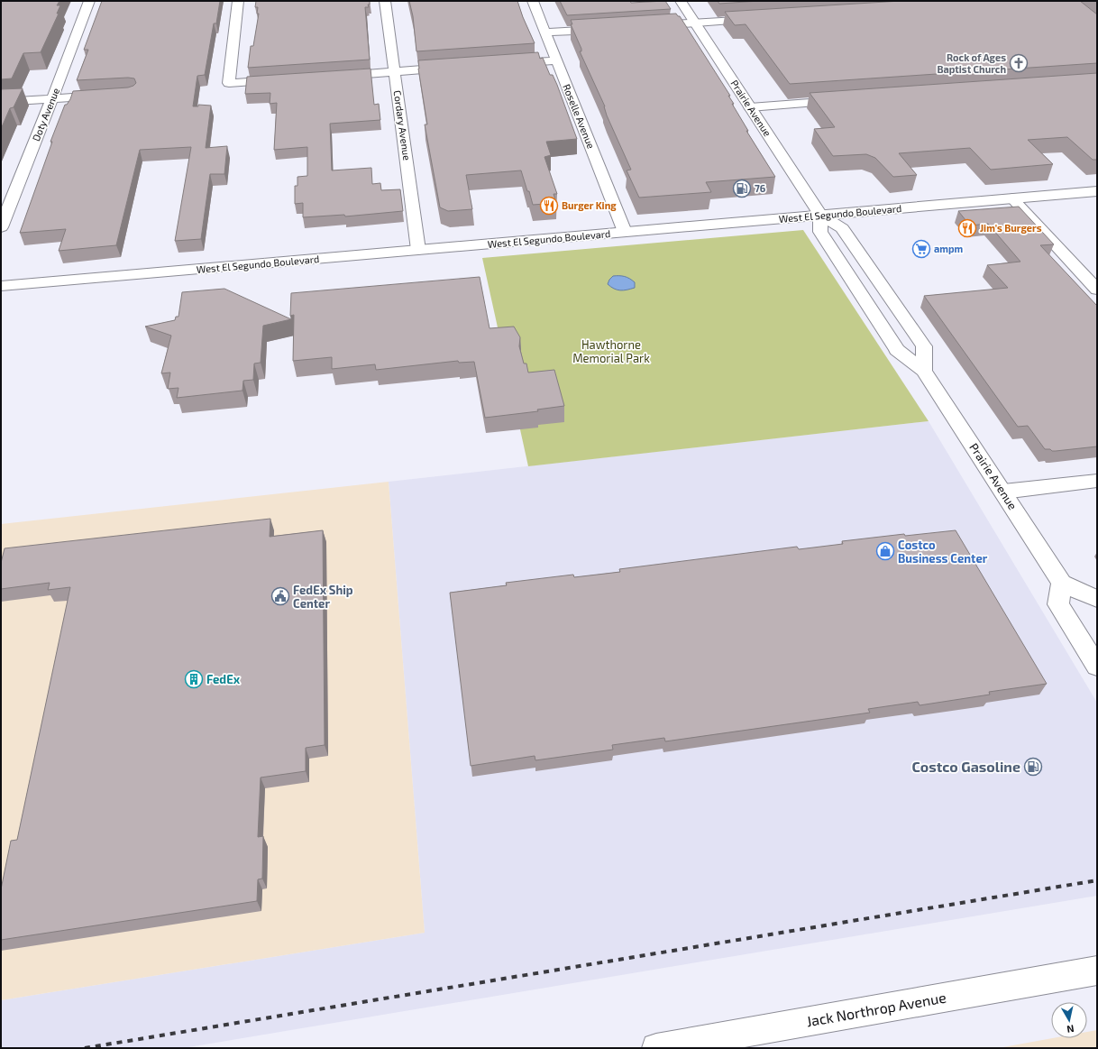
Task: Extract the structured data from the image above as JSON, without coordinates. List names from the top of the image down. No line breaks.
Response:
{"streets":{"street":["Prairie Avenue","Doty Avenue","Roselle Avenue","Cordary Avenue","West El Segundo Boulevard","Jack Northrop Avenue"]},"crossings":[["Prairie Avenue","West El Segundo Boulevard"],["Roselle Avenue","West El Segundo Boulevard"],["Cordary Avenue","West El Segundo Boulevard"]],"parks":["Hawthorne Memorial Park"],"places":{"church":["Rock of Ages Baptist Church"],"fuel station":["76","Costco Gasoline"],"restaurant":["Burger King","Jim's Burgers"],"supermarket":["ampm"],"shop":["Costco Business Center"],"public building":["FedEx Ship Center"],"building":["FedEx"]},"north":"bottom"}
